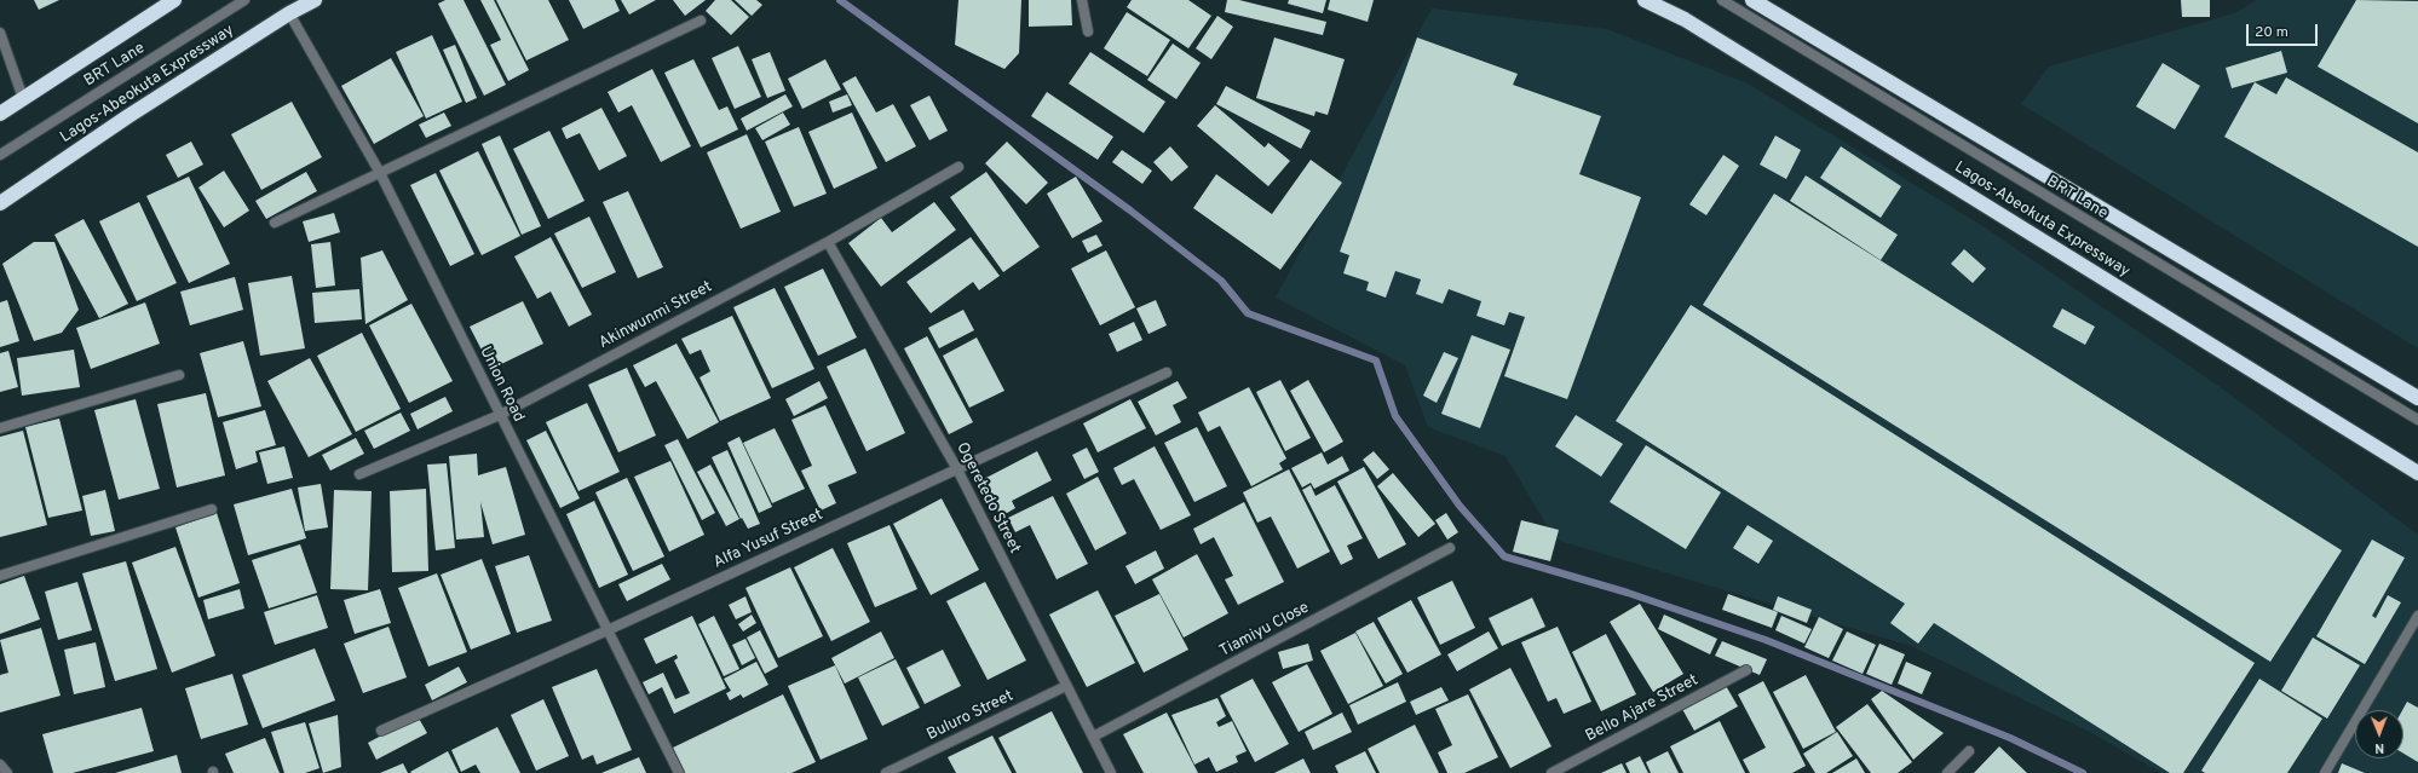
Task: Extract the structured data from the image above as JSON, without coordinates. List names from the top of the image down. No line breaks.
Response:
{"streets":{"highway":["Lagos-Abeokuta Expressway"],"street":["BRT Lane","Akinwunmi Street","Union Road","Ogeretedo Street","Alfa Yusuf Street","Tiamiyu Close","Bello Ajare Street","Buluro Street"]},"crossings":[["Lagos-Abeokuta Expressway","Union Road"],["Akinwunmi Street","Union Road"],["Akinwunmi Street","Ogeretedo Street"],["Union Road","Alfa Yusuf Street"],["Ogeretedo Street","Alfa Yusuf Street"],["Ogeretedo Street","Tiamiyu Close"],["Ogeretedo Street","Buluro Street"]],"scale_bar":"20 m","north":"bottom"}
